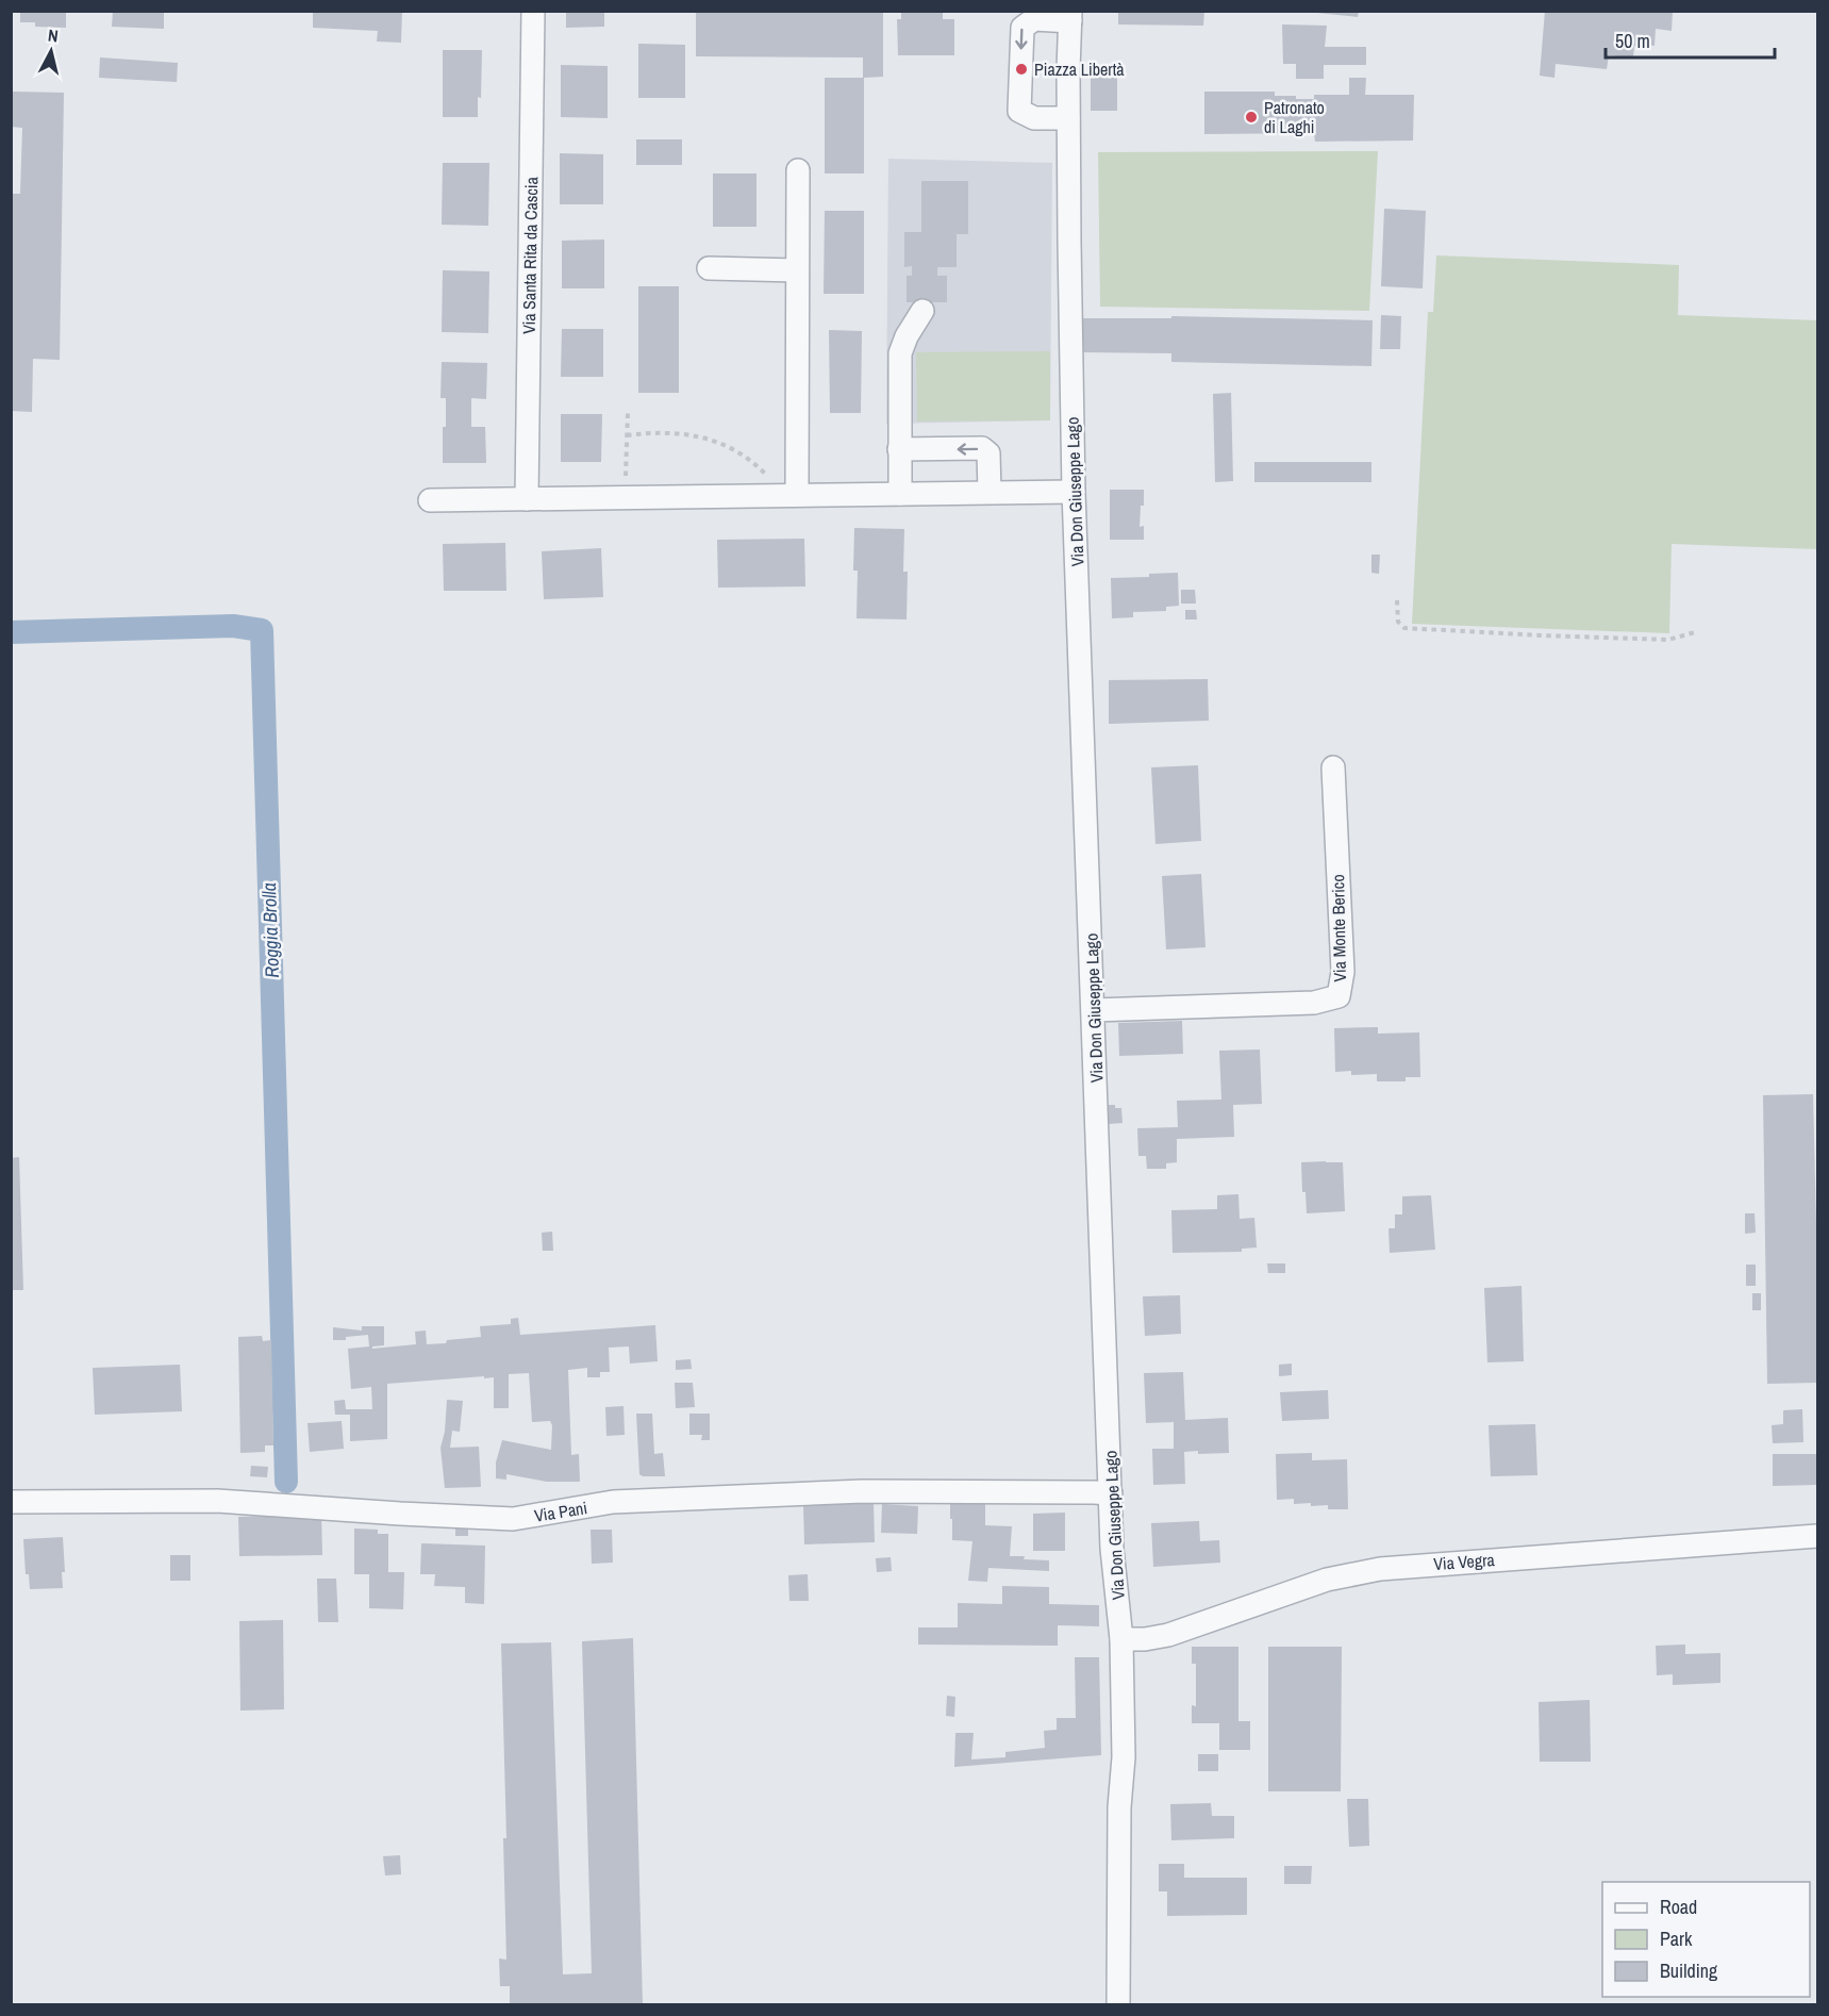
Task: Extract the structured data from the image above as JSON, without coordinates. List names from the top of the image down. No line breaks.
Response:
{"streets":{"street":["Via Santa Rita da Cascia","Via Don Giuseppe Lago","Via Monte Berico","Via Pani","Via Vegra"]},"crossings":[["Via Don Giuseppe Lago","Via Monte Berico"],["Via Don Giuseppe Lago","Via Pani"],["Via Don Giuseppe Lago","Via Vegra"]],"water":["Roggia Brolla"],"places":["Piazza Libertà","Patronato di Laghi"],"legend":["Road","Park","Building"],"scale_bar":"50 m","north":"top"}
